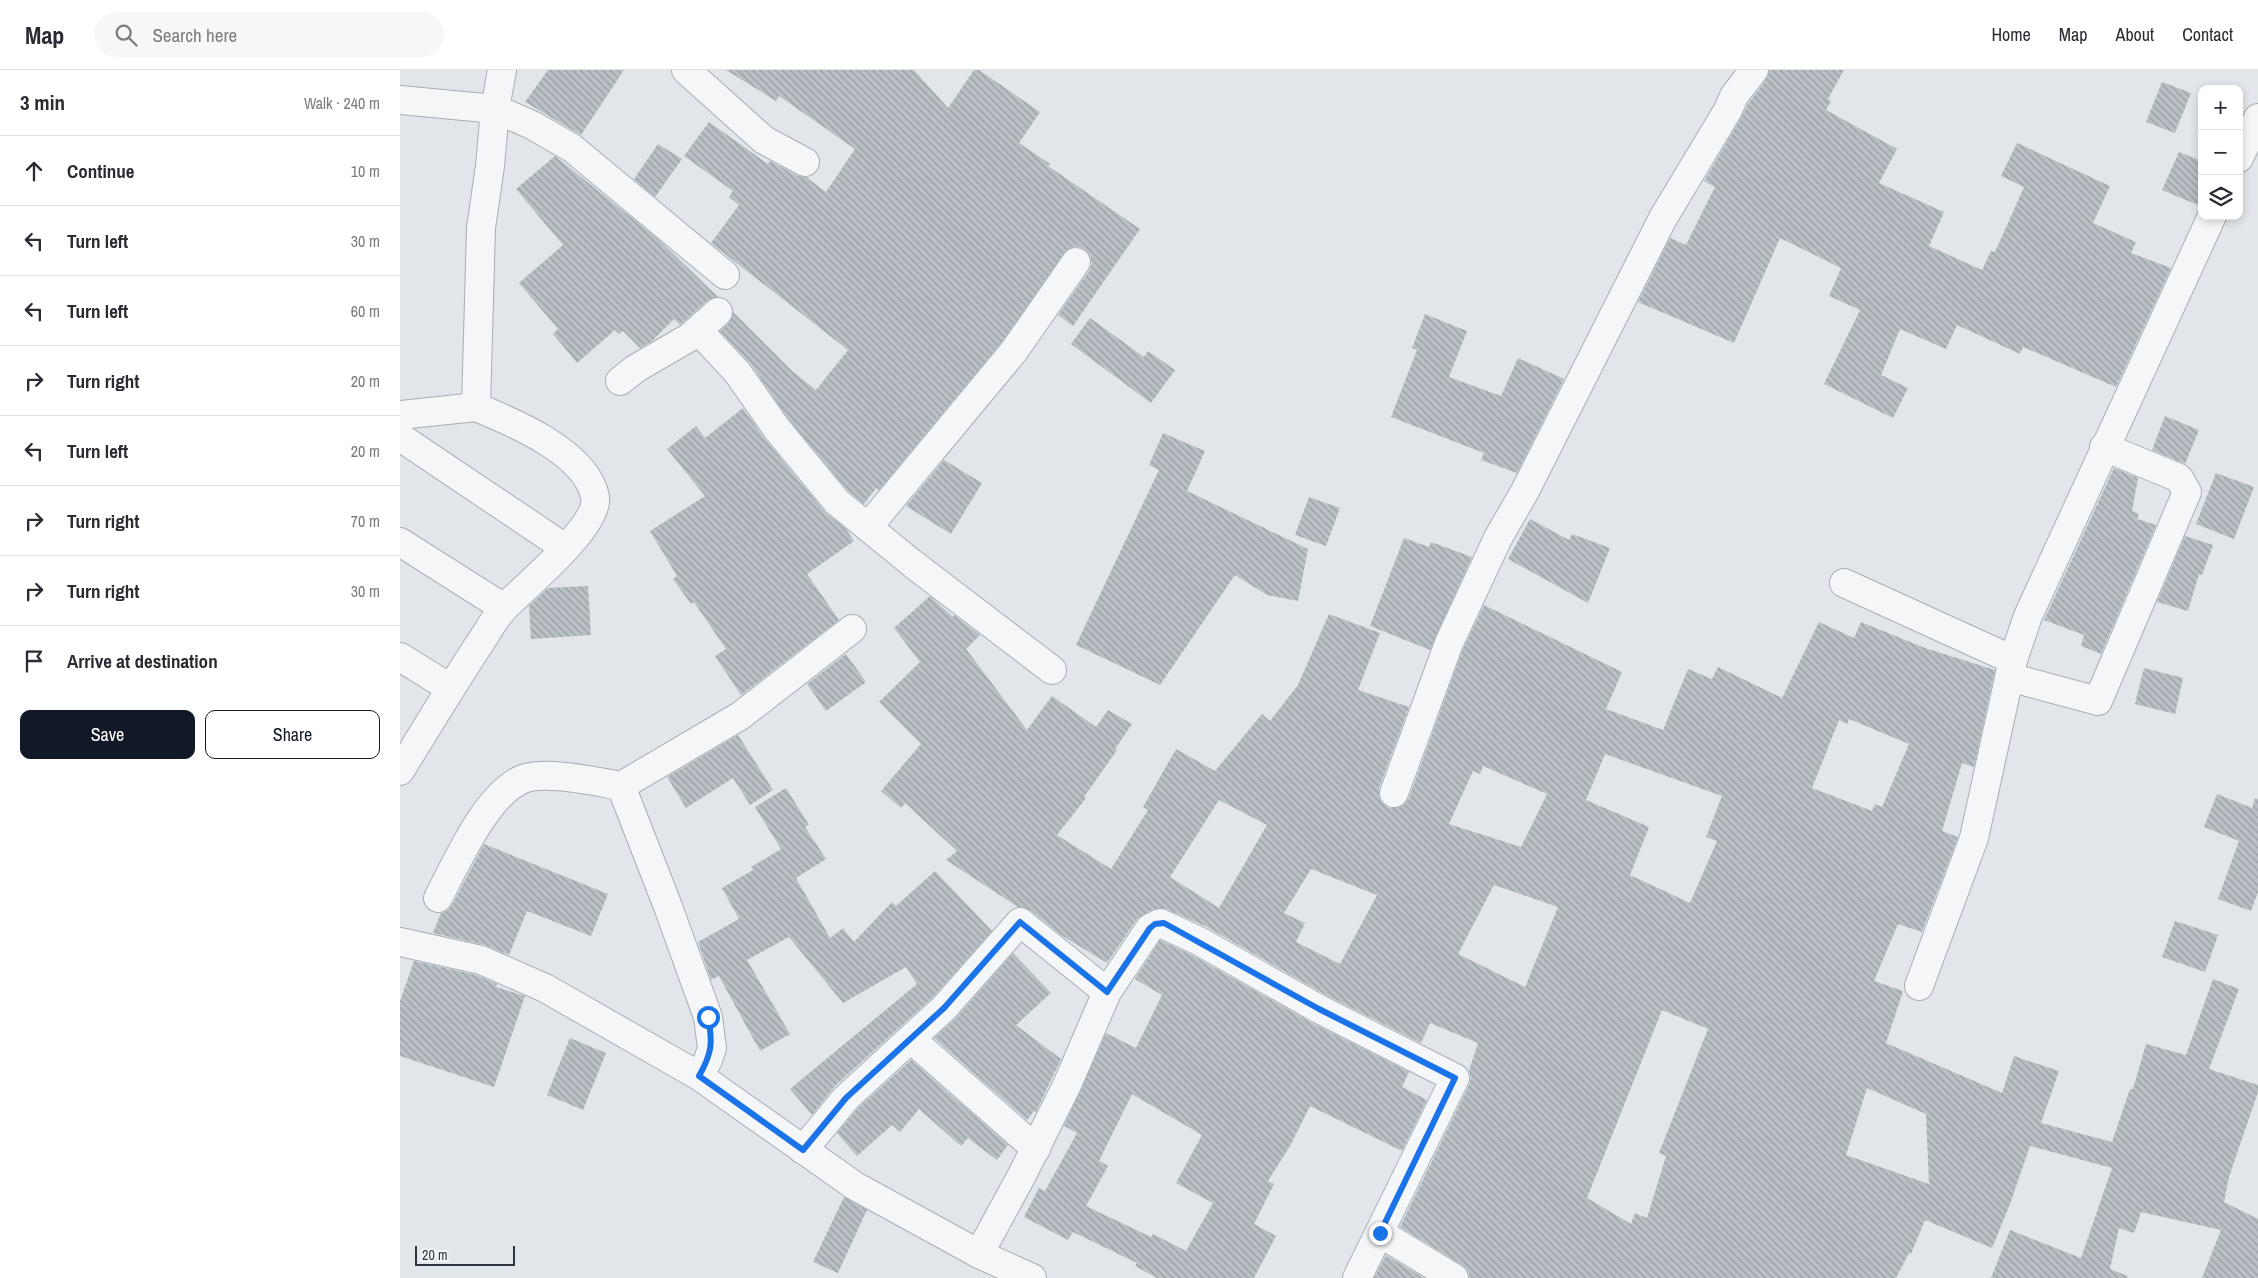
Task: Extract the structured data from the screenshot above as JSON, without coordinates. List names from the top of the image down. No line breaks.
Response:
{"scale_bar":"20 m","page":{"header":"Map","search":"Search here","nav":["Home","Map","About","Contact"],"heading":["3 min","Walk · 240 m"],"map_buttons":["+","−"],"list":[["Continue","10 m"],["Turn left","30 m"],["Turn left","60 m"],["Turn right","20 m"],["Turn left","20 m"],["Turn right","70 m"],["Turn right","30 m"],"Arrive at destination"],"buttons":["Save","Share"],"scale":"20 m"}}
